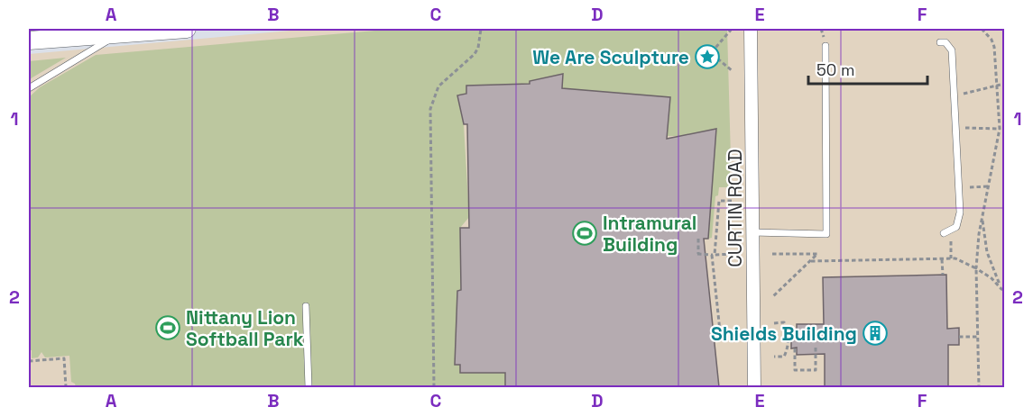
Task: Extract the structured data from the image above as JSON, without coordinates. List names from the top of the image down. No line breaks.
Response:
{"streets":{"street":["CURTIN ROAD"]},"places":{"place":["We Are Sculpture"],"sports":["Intramural Building","Nittany Lion Softball Park"],"building":["Shields Building"]},"scale_bar":"50 m","grid":{"columns":["A","B","C","D","E","F"],"rows":["1","2"]}}
